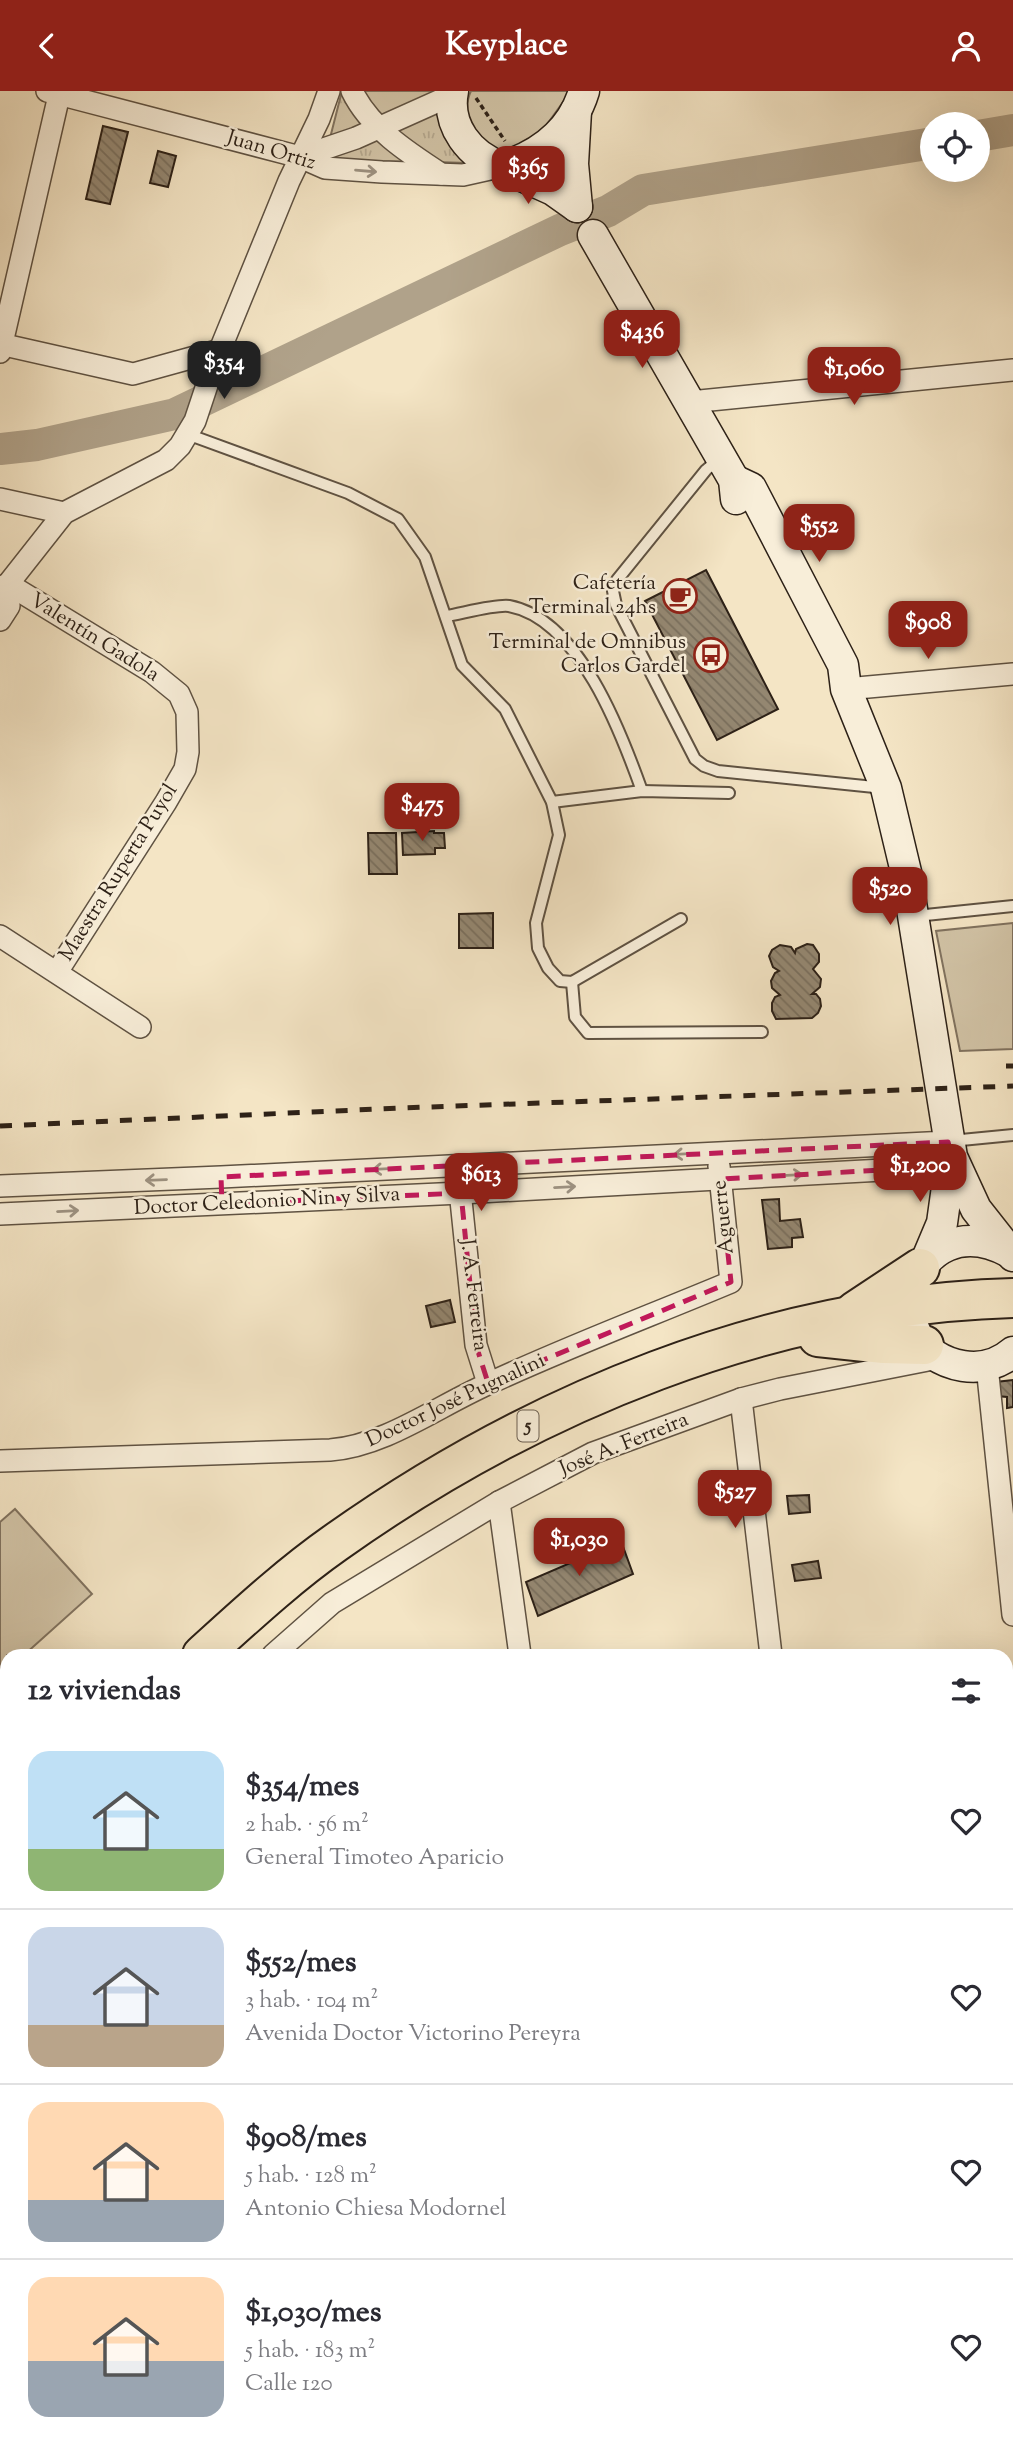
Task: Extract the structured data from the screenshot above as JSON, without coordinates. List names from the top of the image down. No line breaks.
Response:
{"streets":{"highway":["5"],"street":["Juan Ortiz","Valentín Gadola","Maestra Ruperta Puyol","Doctor Celedonio Nin y Silva","Aguerre","J. A. Ferreira","Doctor José Pugnalini","José A. Ferreira"]},"crossings":[["Valentín Gadola","Maestra Ruperta Puyol"],["Doctor Celedonio Nin y Silva","Aguerre"],["Doctor Celedonio Nin y Silva","J. A. Ferreira"],["Aguerre","Doctor José Pugnalini"],["J. A. Ferreira","Doctor José Pugnalini"]],"places":{"cafe":["Cafetería Terminal 24hs"],"bus stop":["Terminal de Omnibus Carlos Gardel"]},"page":{"header":"Keyplace","price":["$365","$436","$354","$1,060","$552","$908","$475","$520","$1,200","$613","$527","$1,030"],"heading":"12 viviendas","list":[{"name":"$354/mes","note":"2 hab. · 56 m² · General Timoteo Aparicio"},{"name":"$552/mes","note":"3 hab. · 104 m² · Avenida Doctor Victorino Pereyra"},{"name":"$908/mes","note":"5 hab. · 128 m² · Antonio Chiesa Modornel"},{"name":"$1,030/mes","note":"5 hab. · 183 m² · Calle 120"}]}}
